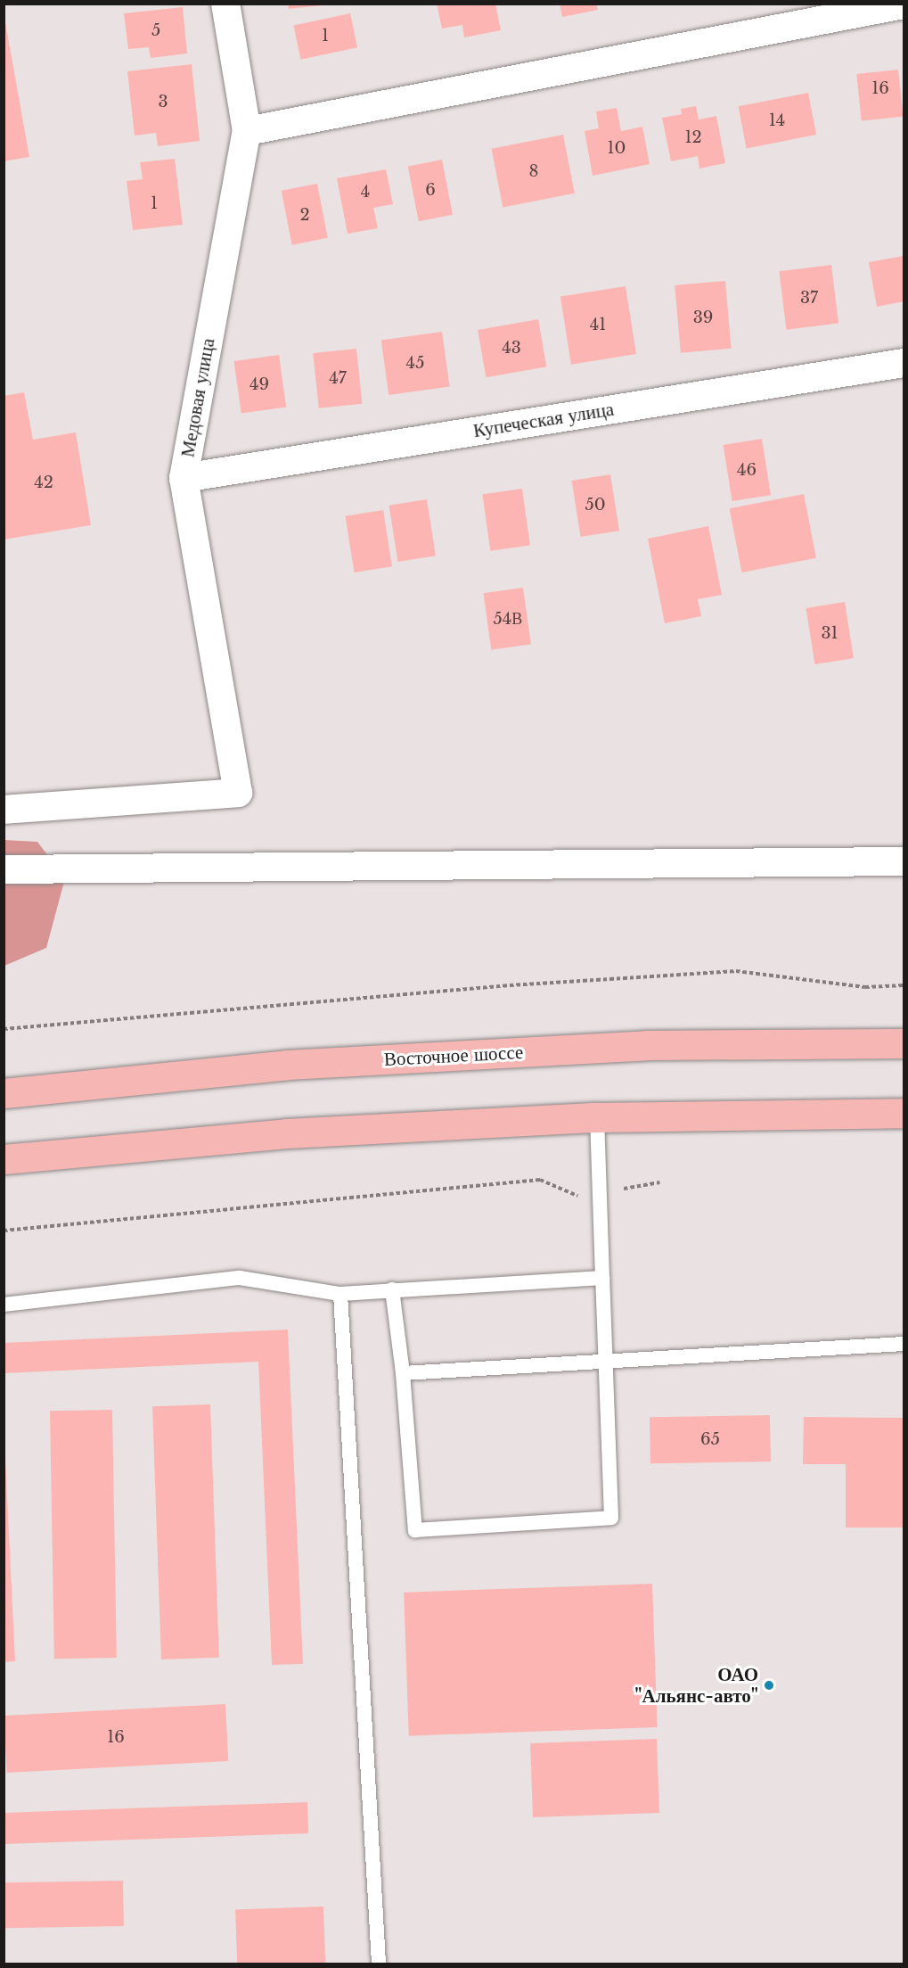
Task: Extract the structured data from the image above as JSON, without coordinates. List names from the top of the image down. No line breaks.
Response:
{"streets":{"highway":["Восточное шоссе"],"street":["Медовая улица","Купеческая улица"]},"crossings":[["Медовая улица","Купеческая улица"]],"places":["ОАО \"Альянс-авто\""],"house_numbers":["5","1","16","3","14","12","10","8","6","4","1","2","37","39","41","43","45","47","49","46","42","50","54В","31","65","16"]}
